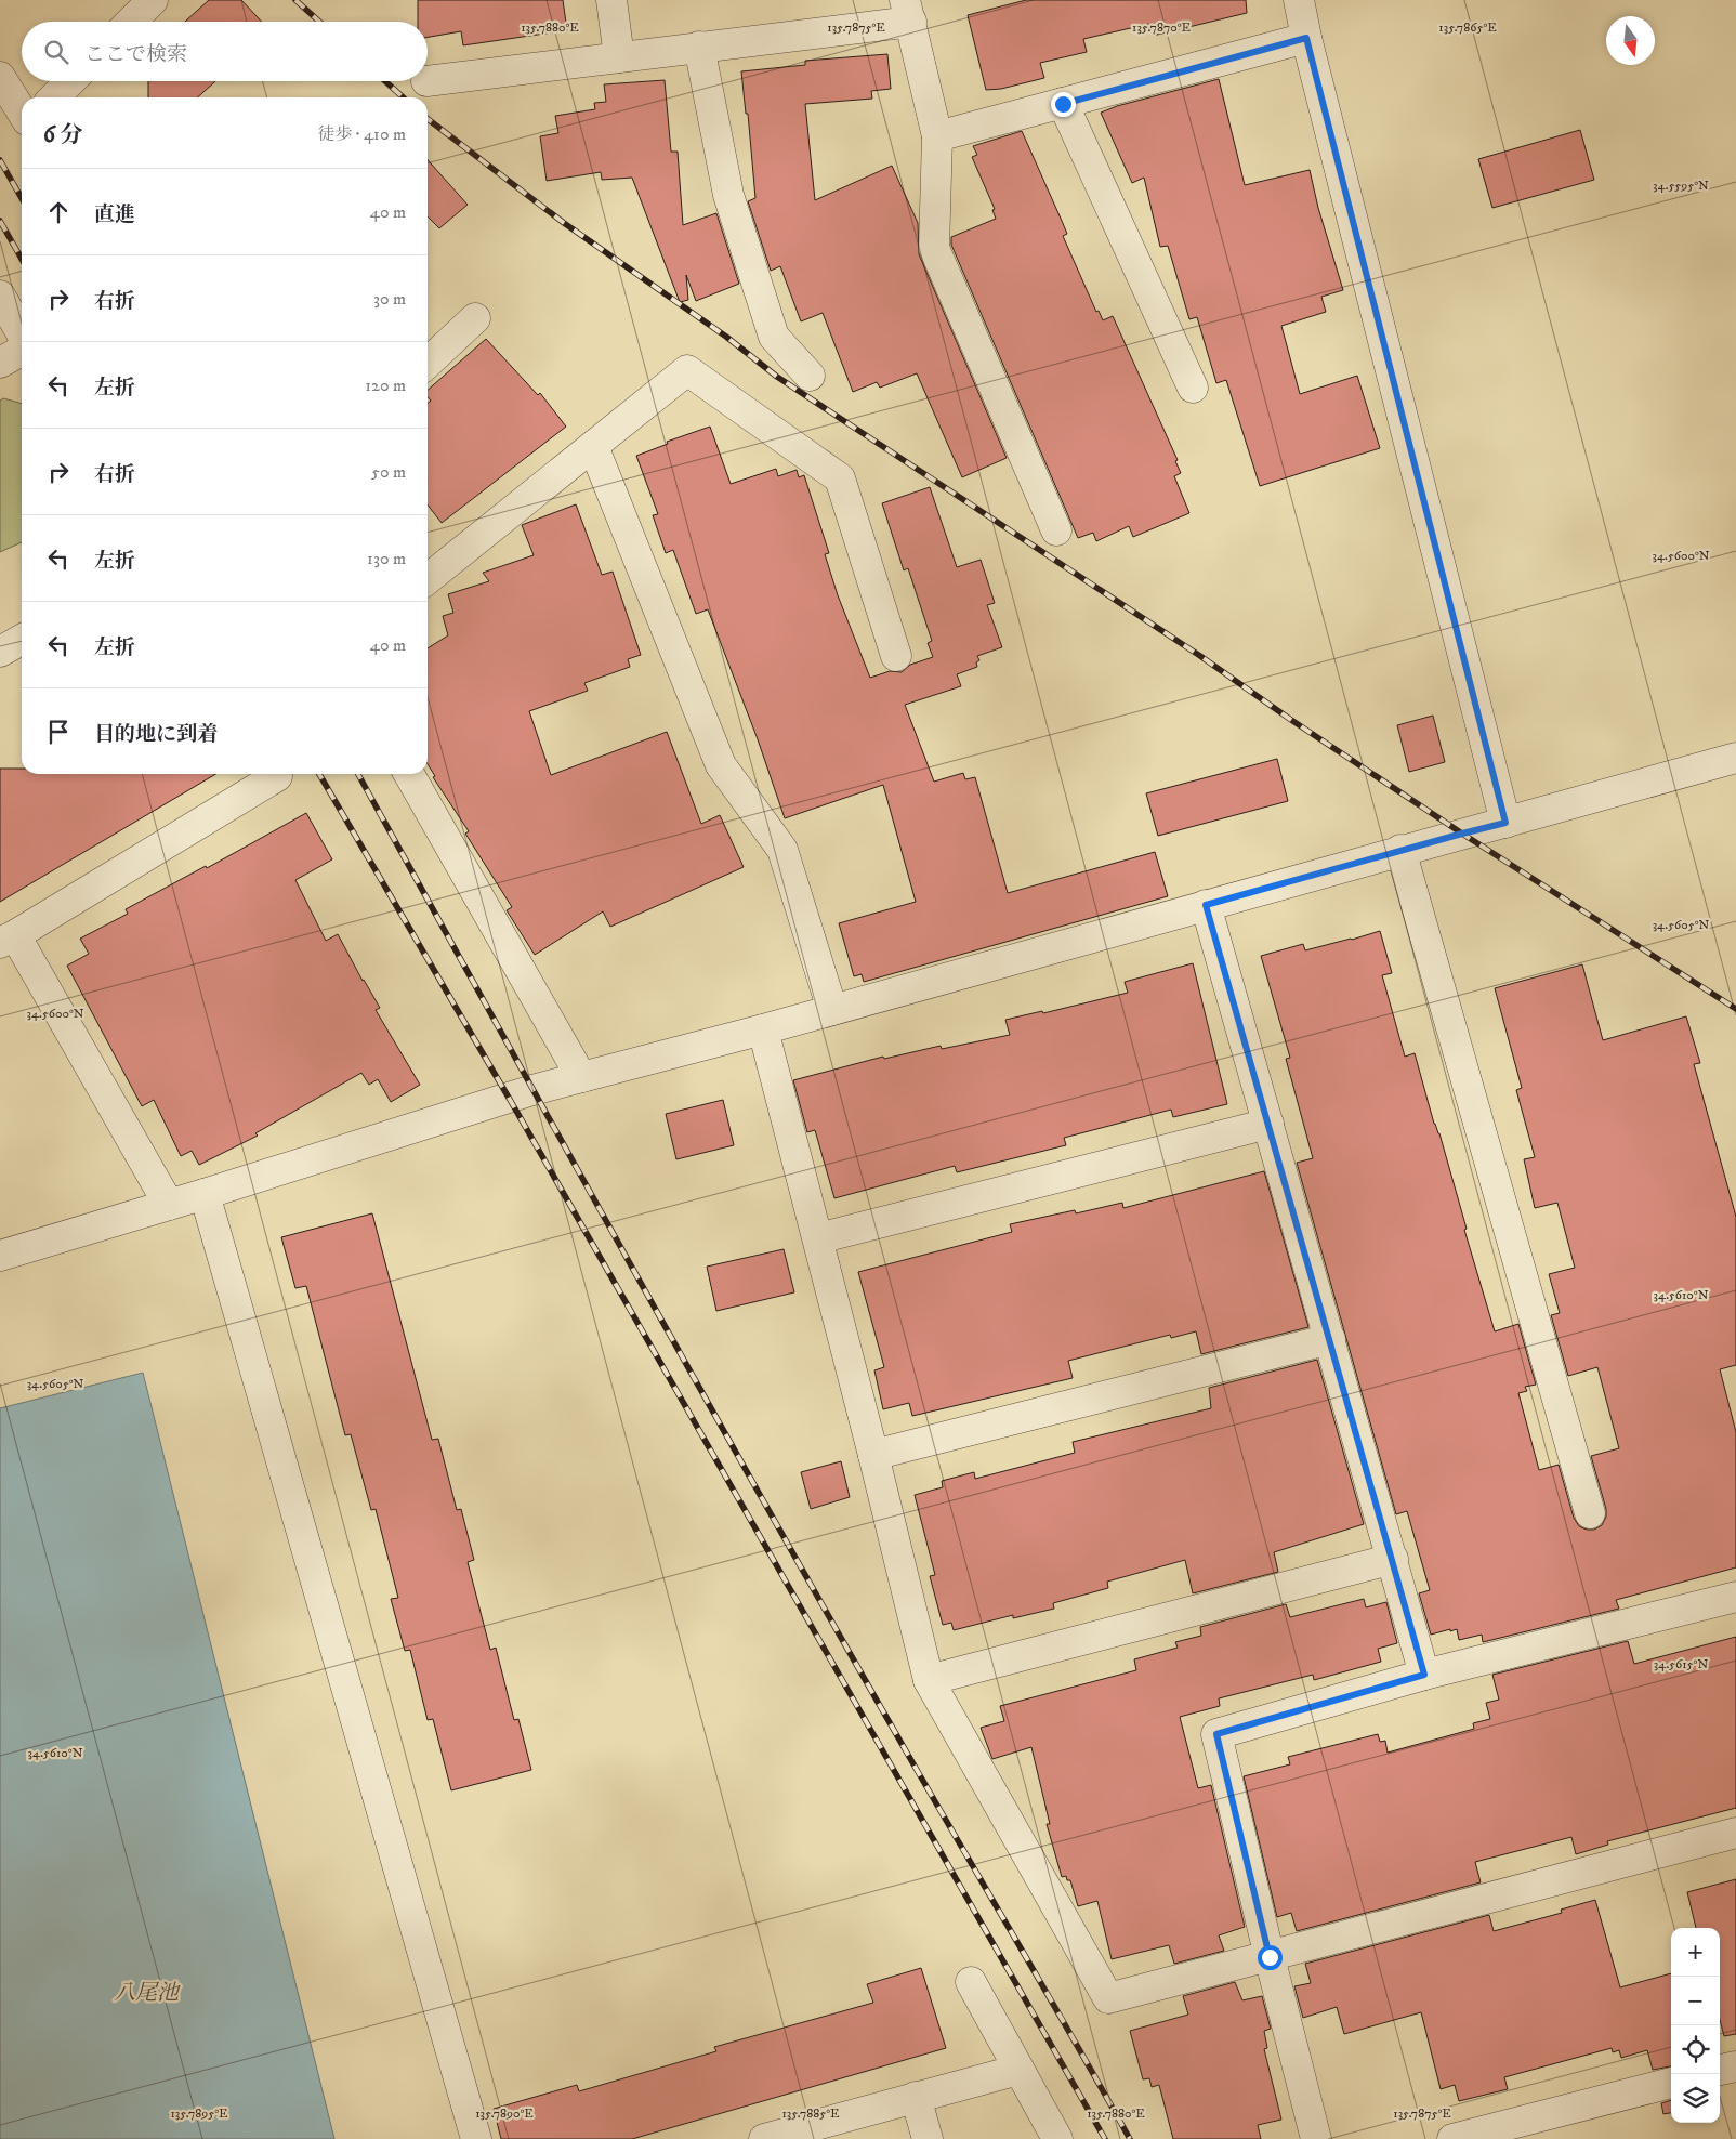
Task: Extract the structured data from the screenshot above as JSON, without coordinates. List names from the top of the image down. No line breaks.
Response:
{"water":["八尾池"],"north":"bottom","page":{"search":"ここで検索","heading":["6 分","徒歩 · 410 m"],"list":[["直進","40 m"],["右折","30 m"],["左折","120 m"],["右折","50 m"],["左折","130 m"],["左折","40 m"],"目的地に到着"],"map_buttons":["+","−"]},"coordinates":["135.7880°E","135.7875°E","135.7870°E","135.7865°E","34.5595°N","34.5600°N","34.5605°N","34.5610°N","34.5615°N","135.7895°E","135.7890°E","135.7885°E"]}
